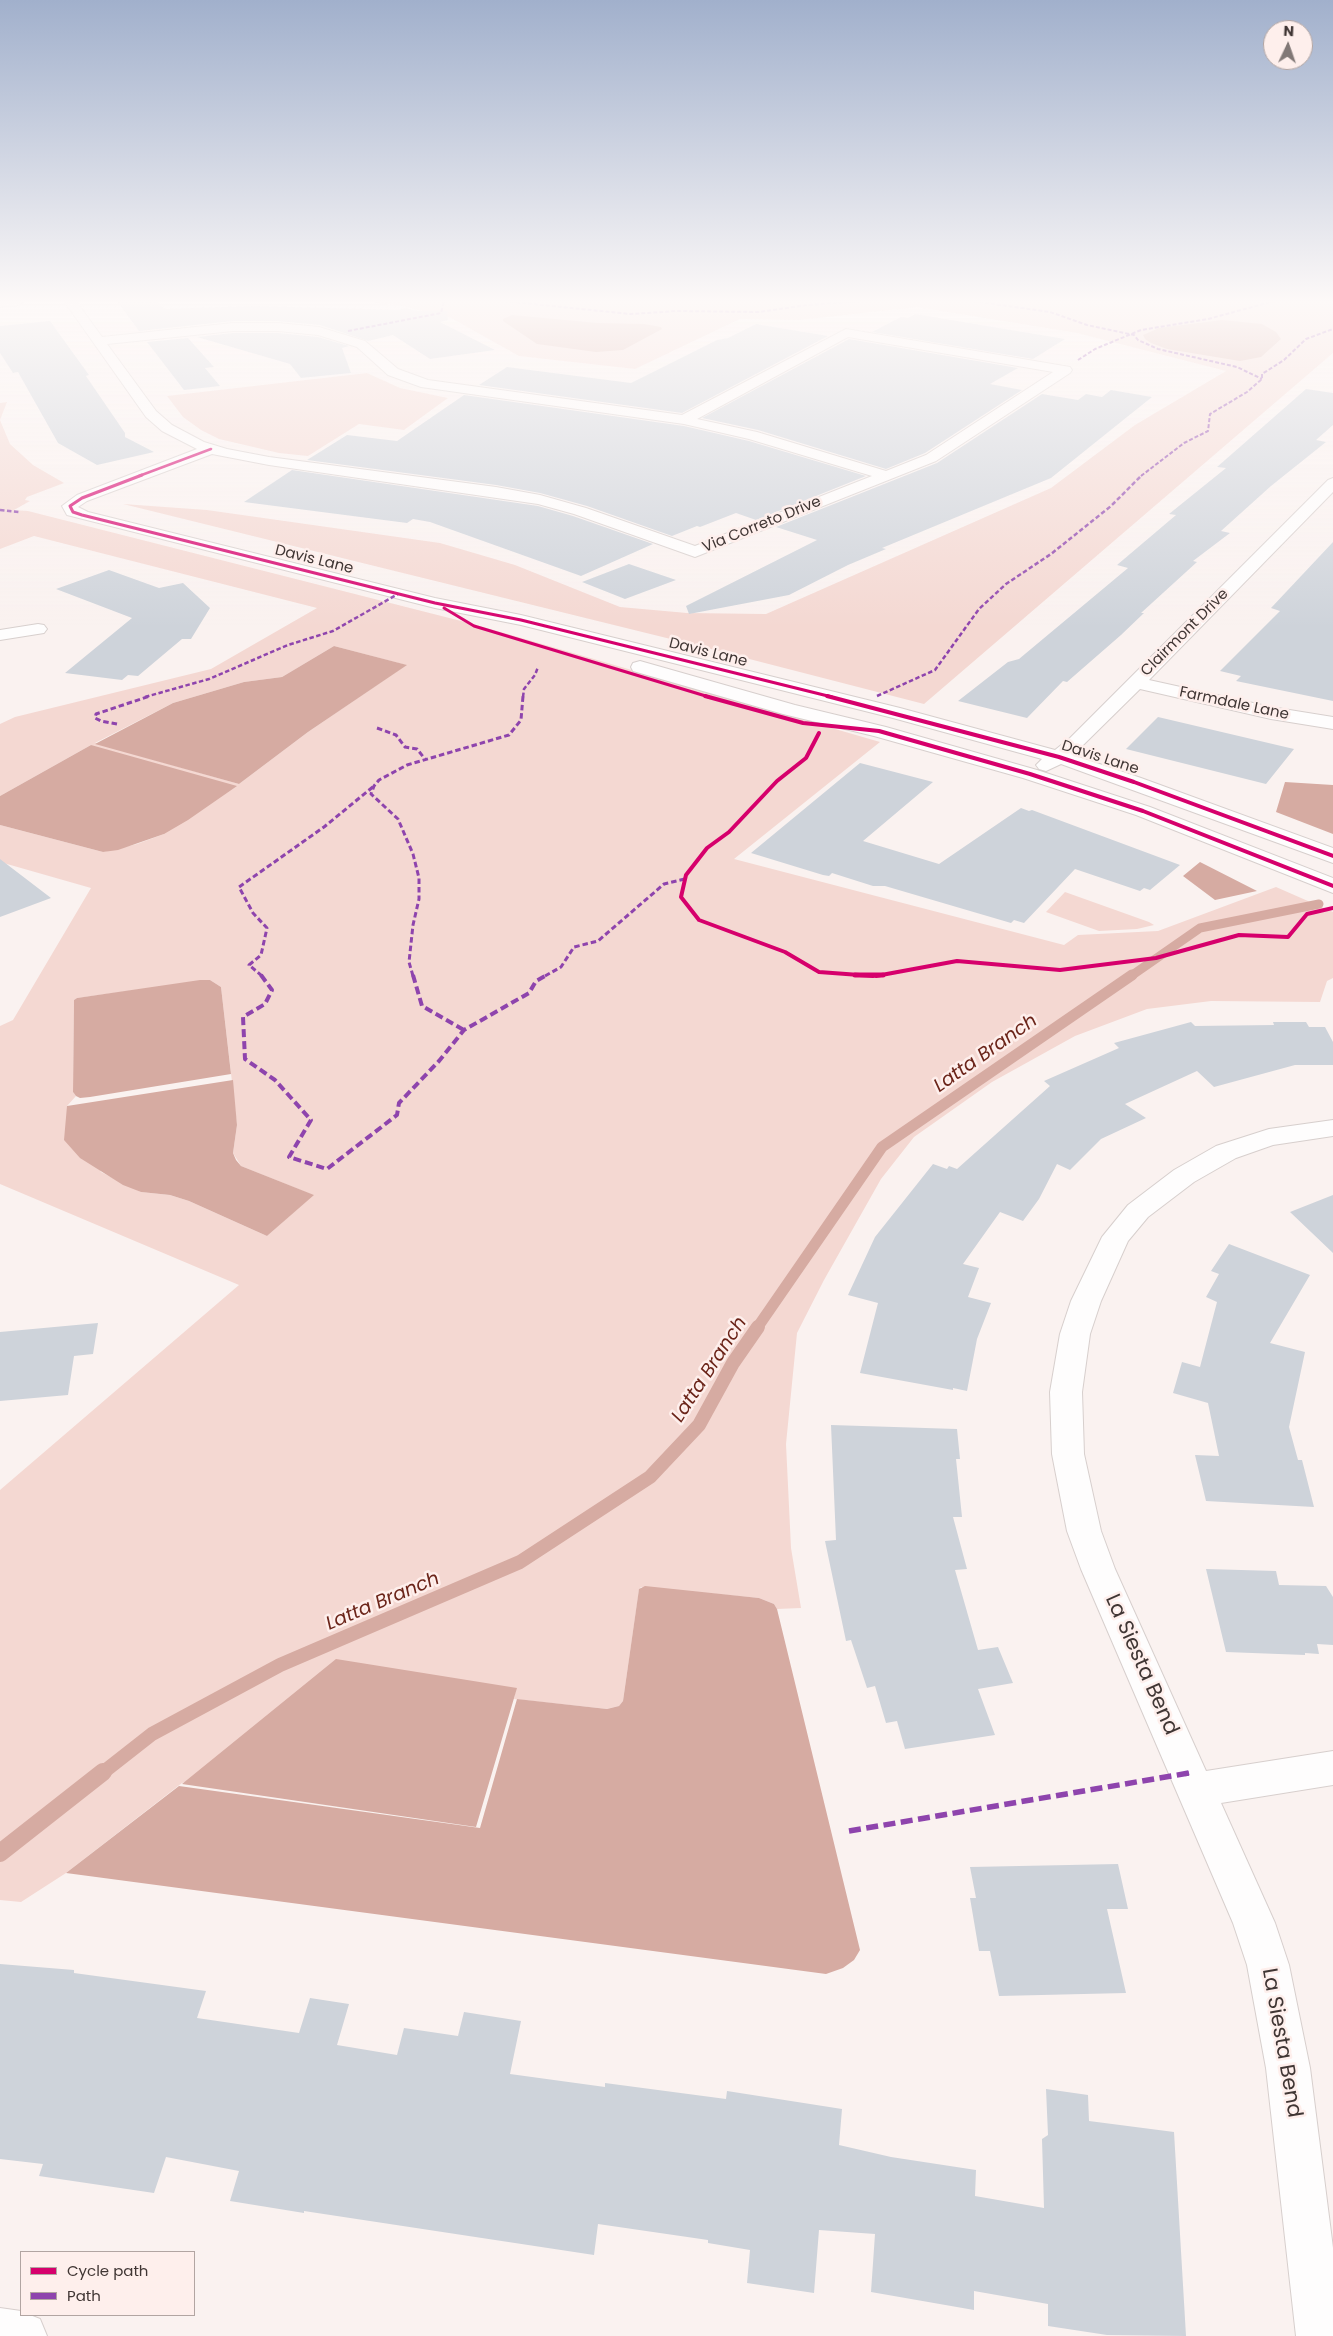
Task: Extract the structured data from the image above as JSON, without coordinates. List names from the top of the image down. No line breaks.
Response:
{"streets":{"street":["Via Correto Drive","Davis Lane","Clairmont Drive","Farmdale Lane","La Siesta Bend"]},"crossings":[["Via Correto Drive","Davis Lane"],["Davis Lane","Clairmont Drive"],["Clairmont Drive","Farmdale Lane"]],"water":["Latta Branch"],"legend":["Cycle path","Path"],"north":"top"}
